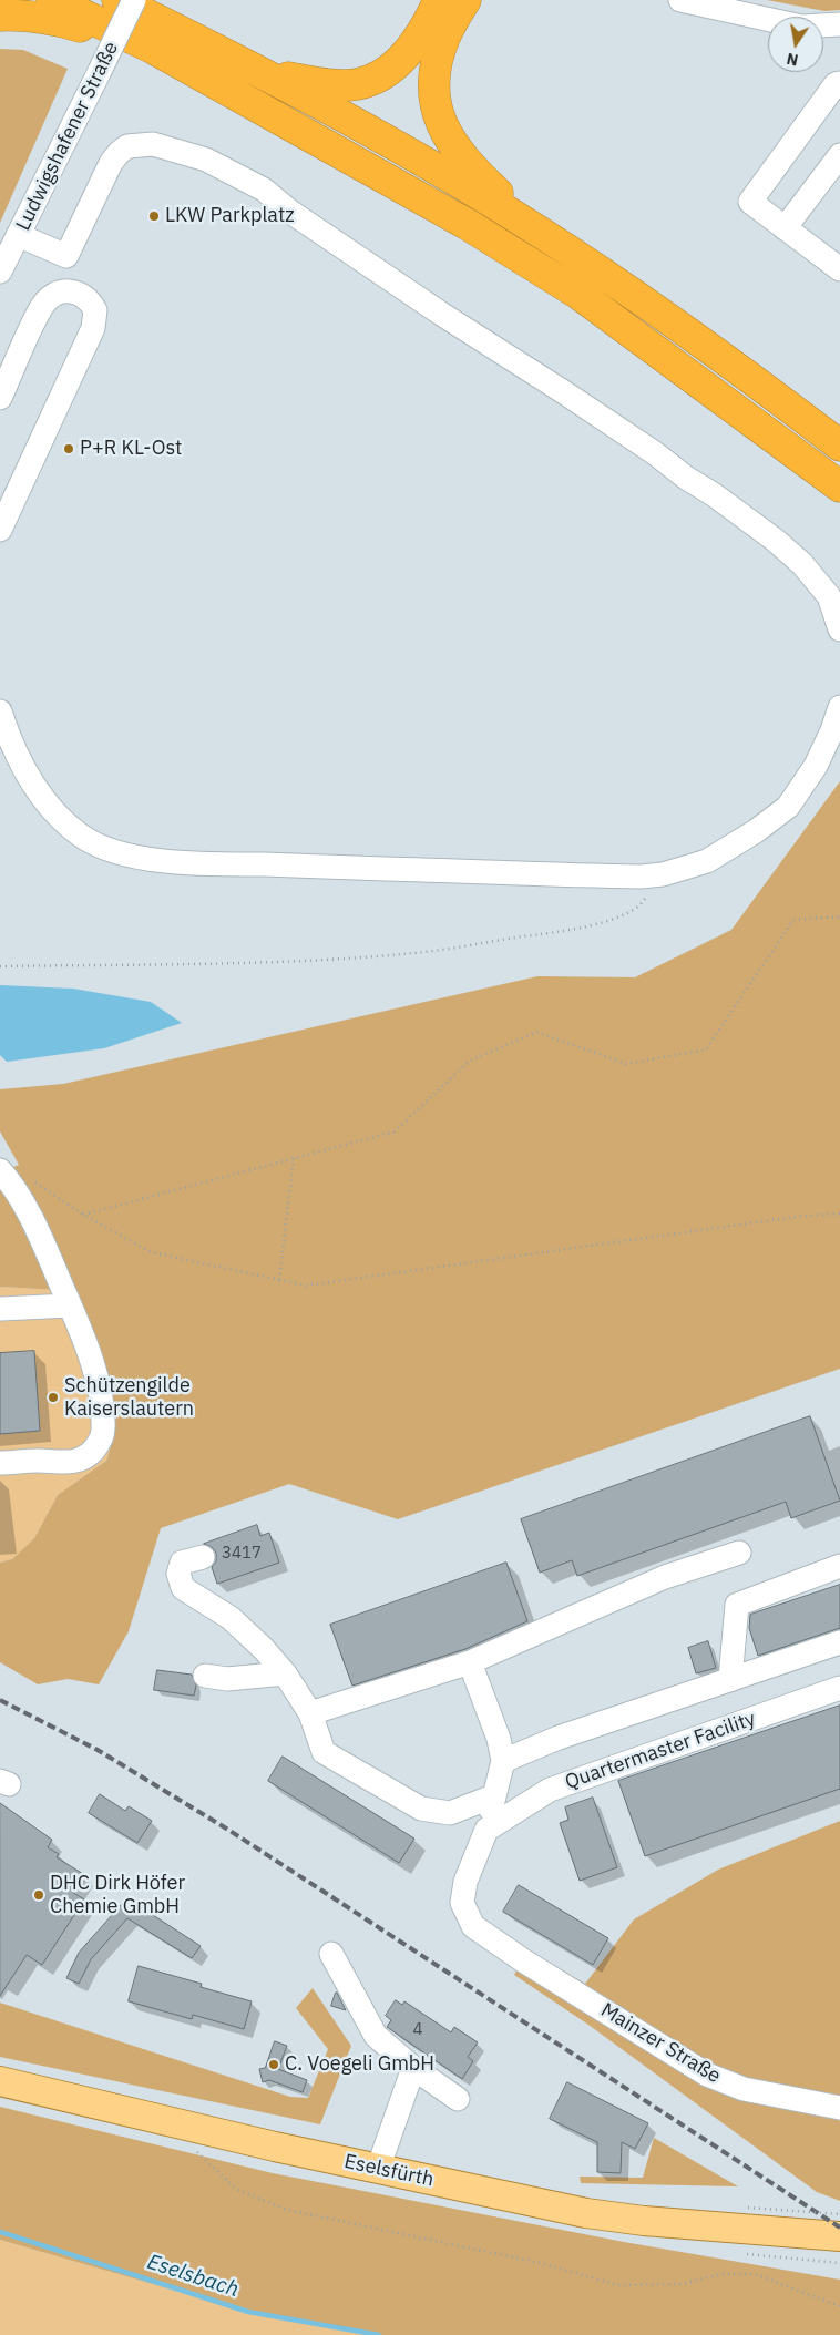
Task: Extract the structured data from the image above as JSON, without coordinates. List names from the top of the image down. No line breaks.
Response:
{"streets":{"main road":["Eselsfürth"],"street":["Ludwigshafener Straße","Quartermaster Facility","Mainzer Straße"]},"crossings":[["Quartermaster Facility","Mainzer Straße"]],"water":["Eselsbach"],"places":["LKW Parkplatz","P+R KL-Ost","Schützengilde Kaiserslautern","DHC Dirk Höfer Chemie GmbH","C. Voegeli GmbH"],"house_numbers":["3417","4"],"north":"bottom"}
